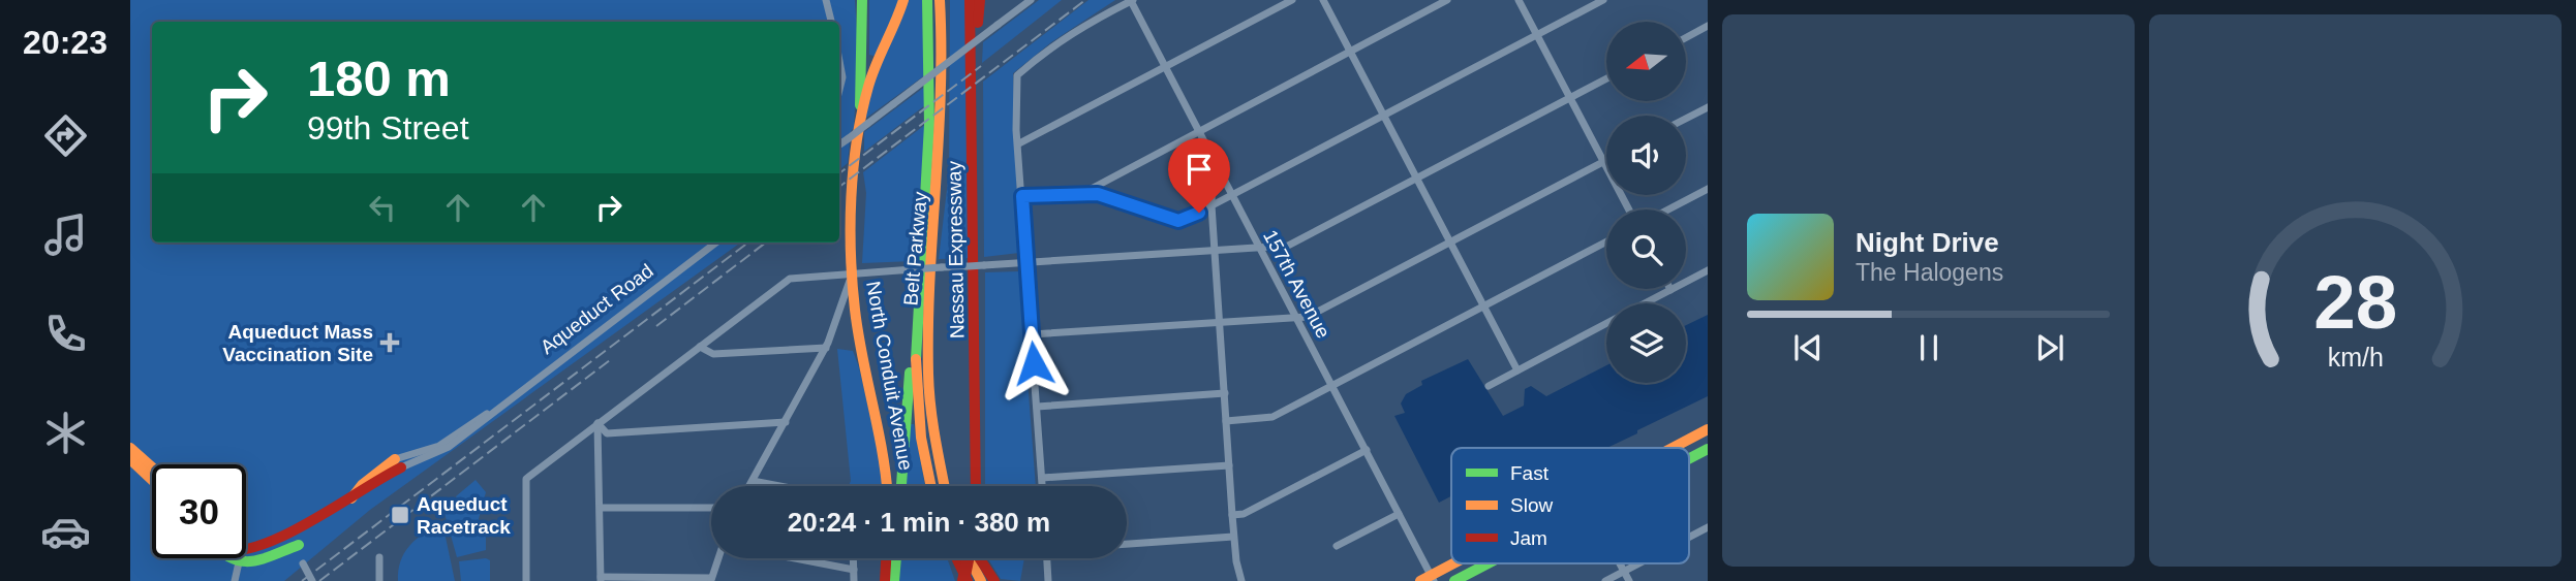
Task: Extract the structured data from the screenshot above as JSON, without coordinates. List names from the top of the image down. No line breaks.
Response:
{"streets":{"main road":["Belt Parkway","Nassau Expressway","Aqueduct Road","North Conduit Avenue"],"street":["157th Avenue"]},"places":{"health":["Aqueduct Mass Vaccination Site"],"transit":["Aqueduct Racetrack"]},"legend":["Fast","Slow","Jam"],"north":"left","page":{"tabs":"20:23","turn":["180 m","99th Street"],"song":["Night Drive","The Halogens"],"limit":"30","trip":"20:24 · 1 min · 380 m","gauge":["28","km/h"]}}
